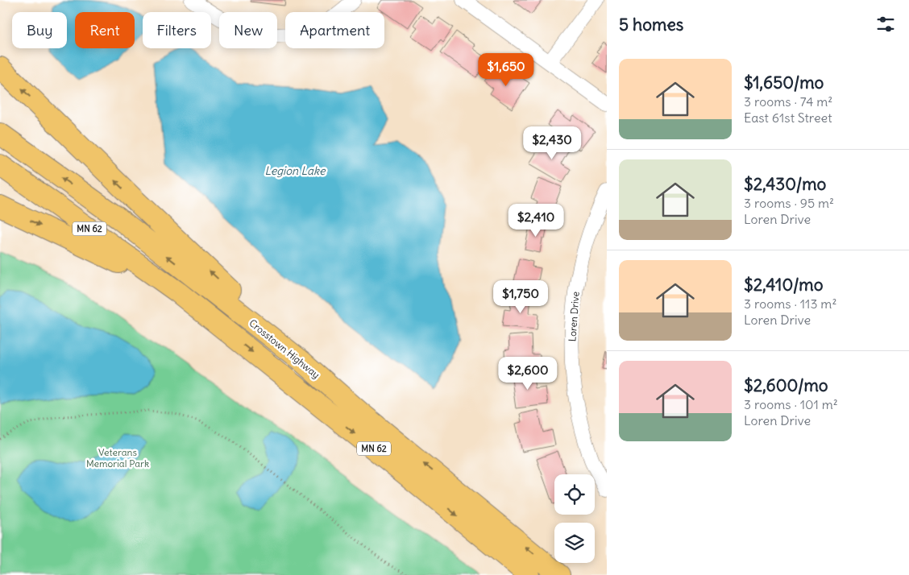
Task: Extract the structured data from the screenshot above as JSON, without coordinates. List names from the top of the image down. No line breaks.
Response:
{"streets":{"highway":["MN 62","Crosstown Highway"],"street":["Loren Drive"]},"water":["Legion Lake"],"parks":["Veterans Memorial Park"],"page":{"heading":"5 homes","chip":["Buy","Rent","Filters","New","Apartment"],"list":[{"name":"$1,650/mo","note":"3 rooms · 74 m² · East 61st Street"},{"name":"$2,430/mo","note":"3 rooms · 95 m² · Loren Drive"},{"name":"$2,410/mo","note":"3 rooms · 113 m² · Loren Drive"},{"name":"$2,600/mo","note":"3 rooms · 101 m² · Loren Drive"}],"price":["$1,650","$2,430","$2,410","$1,750","$2,600"]}}
